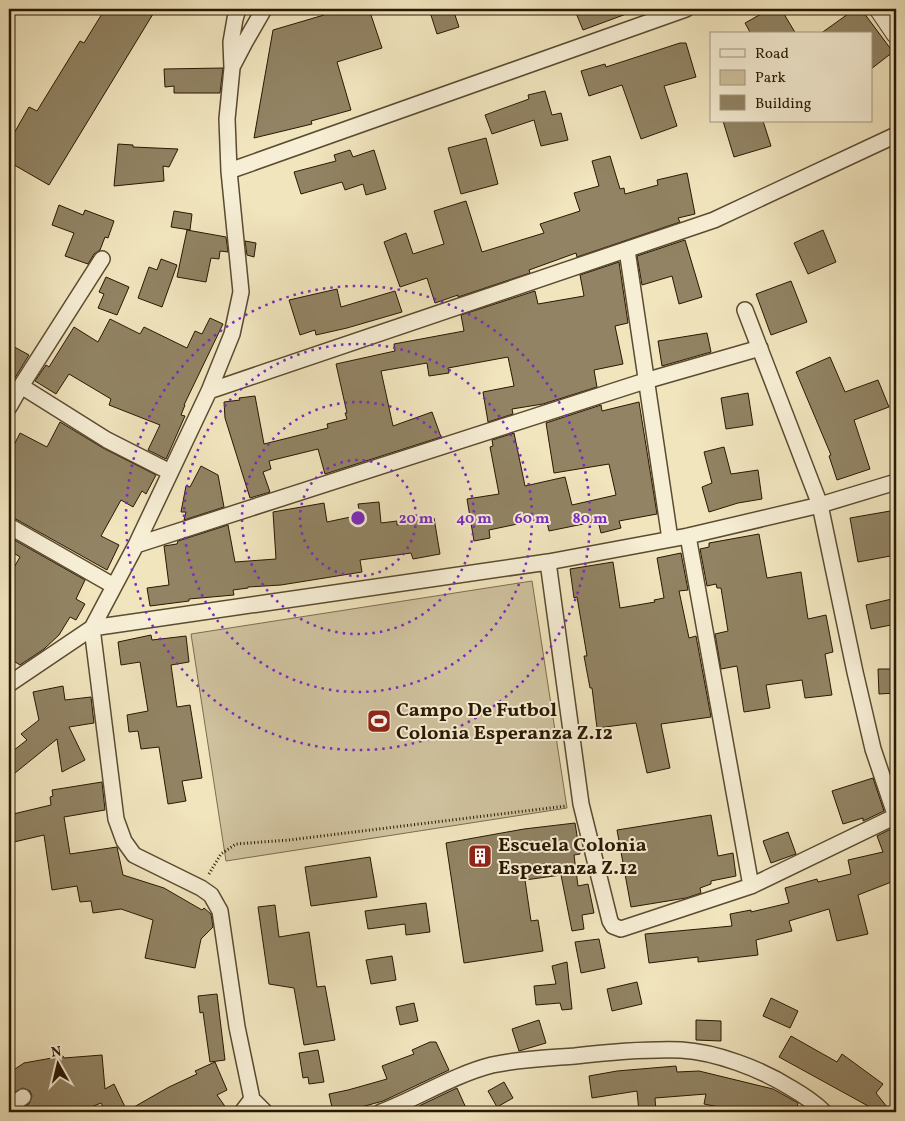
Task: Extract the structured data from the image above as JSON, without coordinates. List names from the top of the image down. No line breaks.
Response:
{"places":{"sports":["Campo De Futbol Colonia Esperanza Z.12"],"building":["Escuela Colonia Esperanza Z.12"]},"legend":["Road","Park","Building"],"north":"top","rings":["20 m","40 m","60 m","80 m"]}
